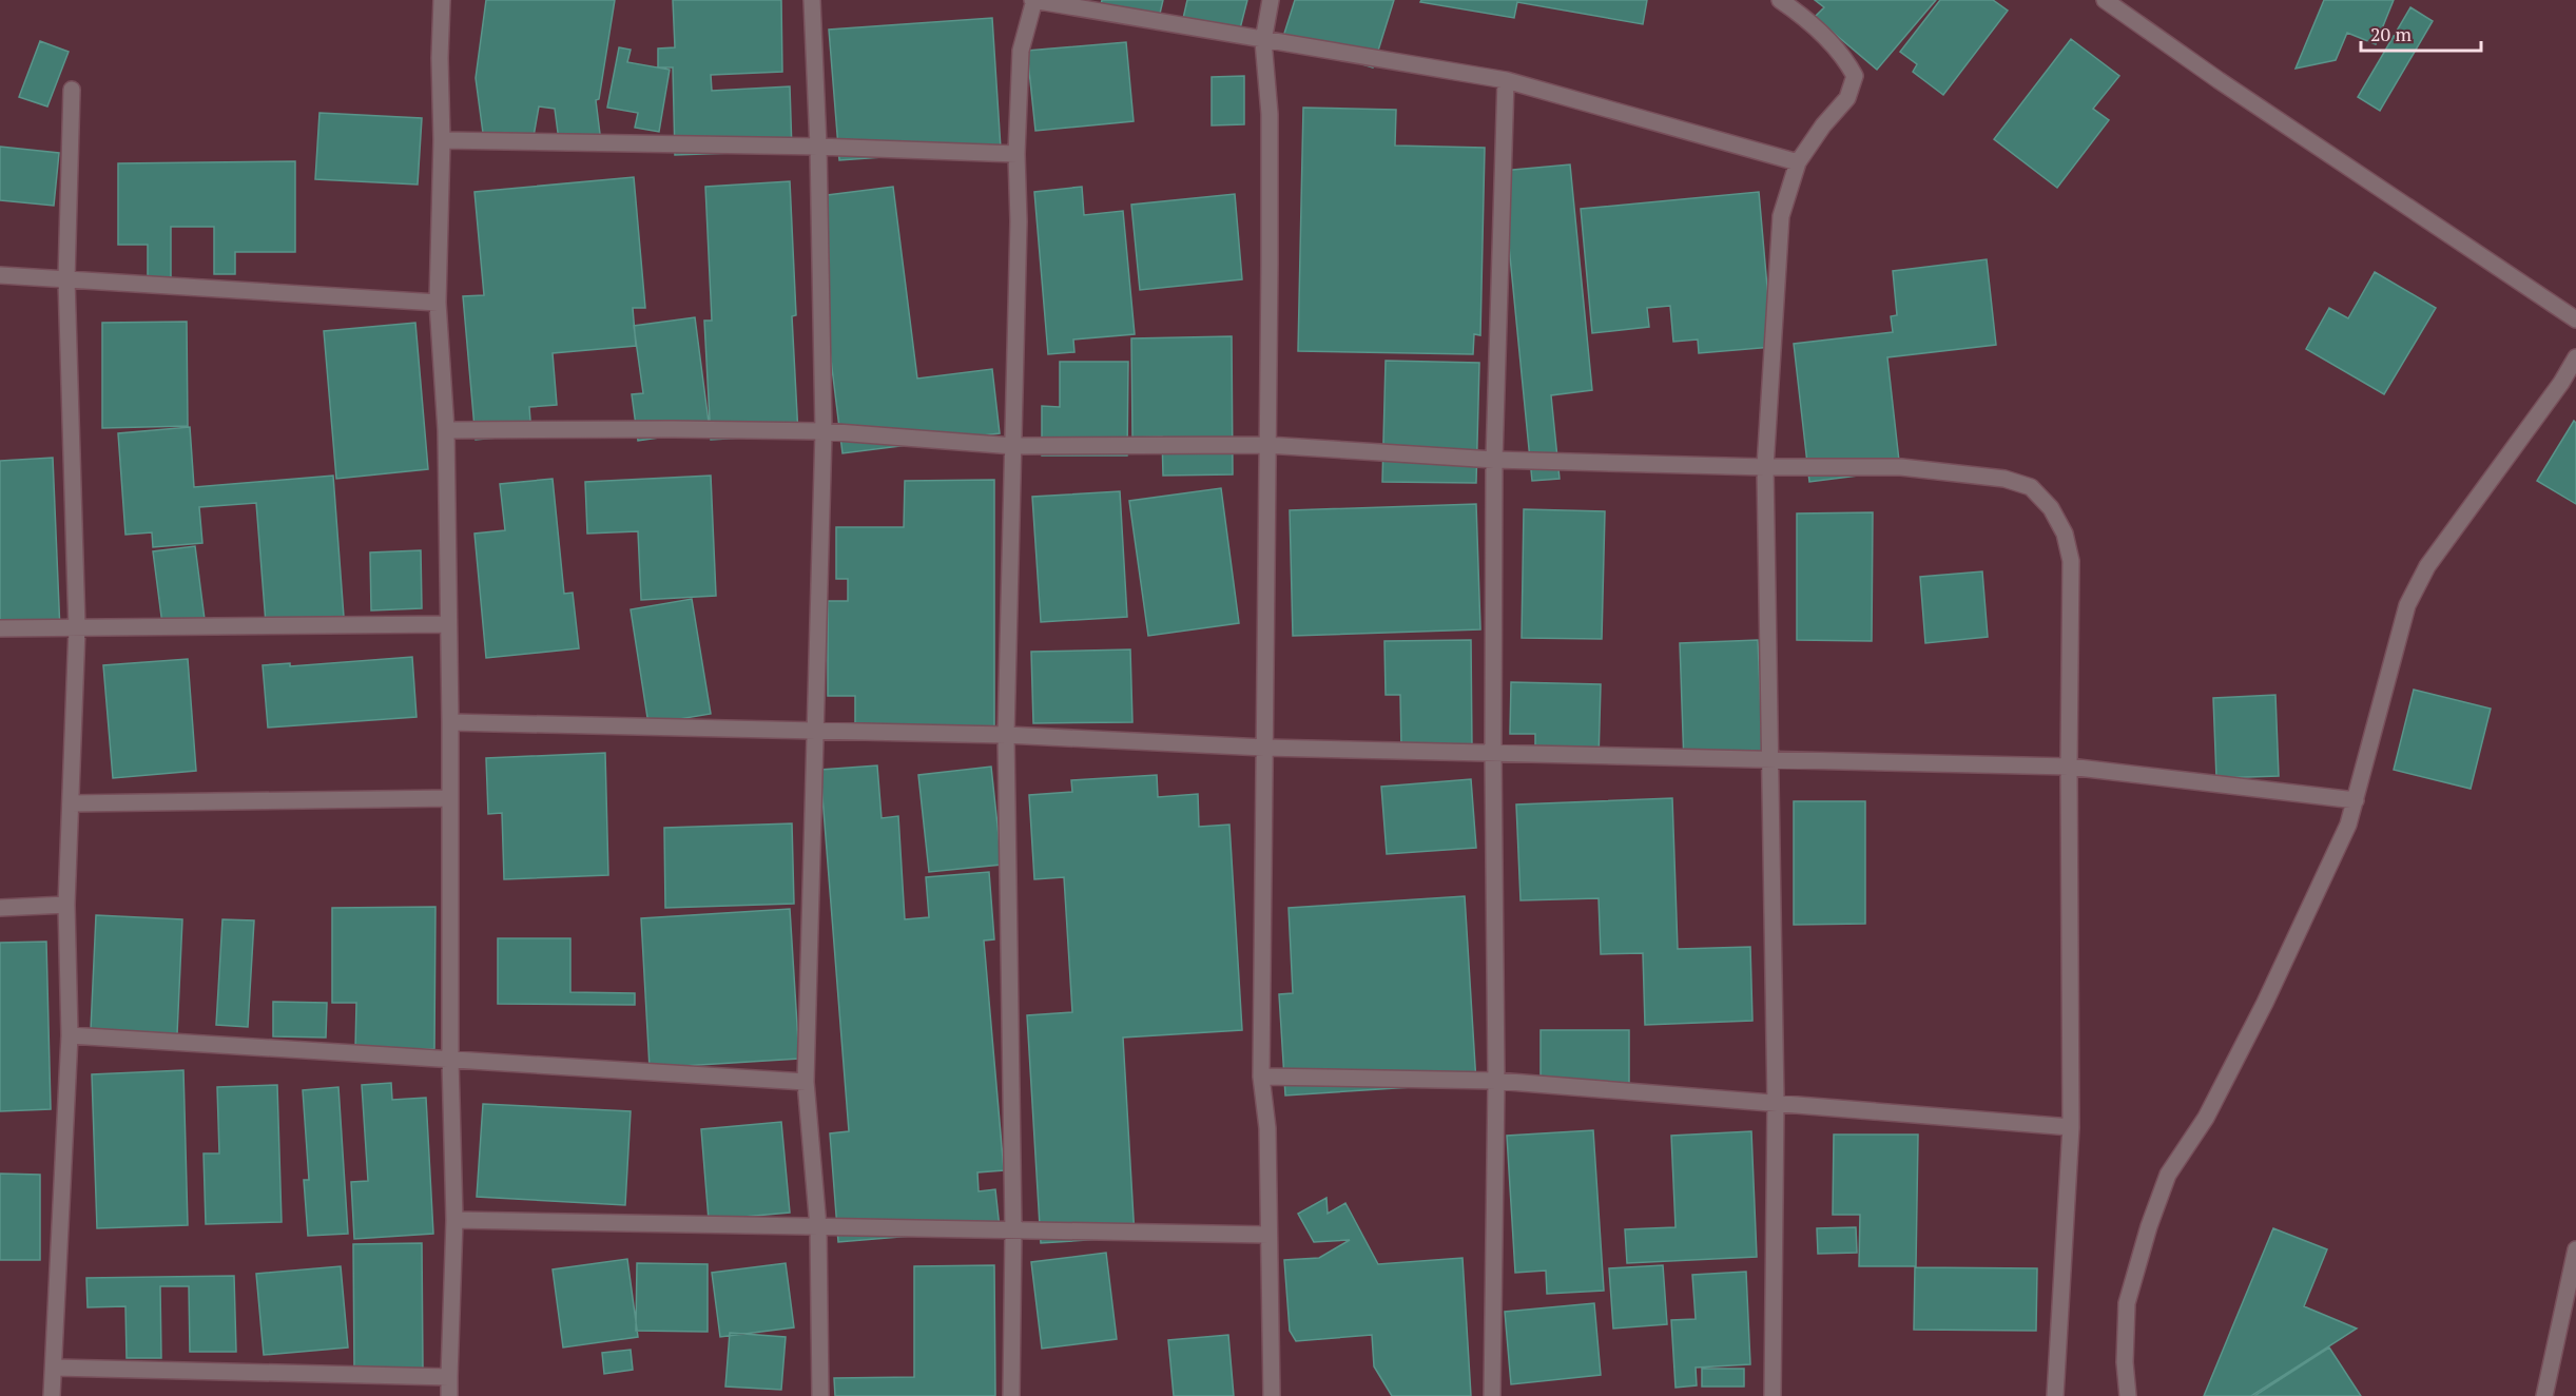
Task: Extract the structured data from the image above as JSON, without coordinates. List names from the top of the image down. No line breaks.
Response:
{"scale_bar":"20 m"}
